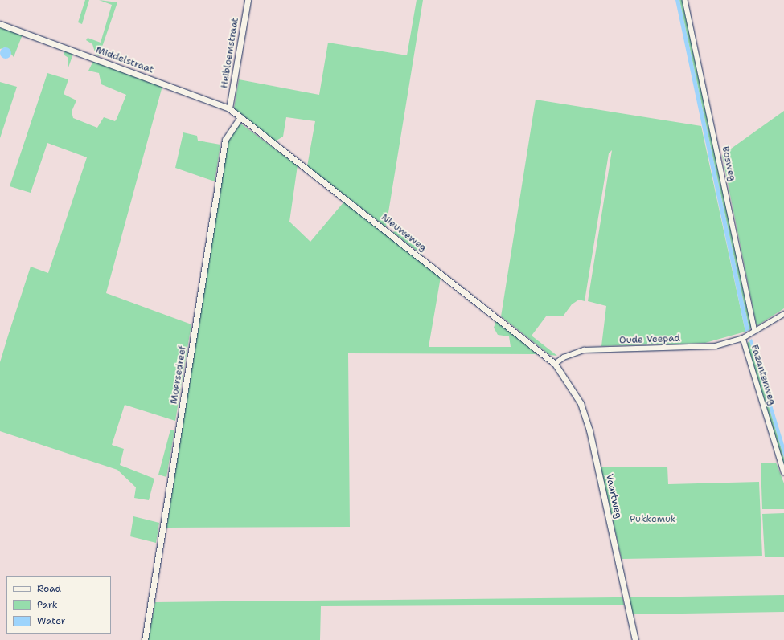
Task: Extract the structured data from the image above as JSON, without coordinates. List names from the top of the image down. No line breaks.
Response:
{"streets":{"street":["Heibloemstraat","Middelstraat","Bosweg","Nieuweweg","Oude Veepad","Moersedreef","Fazantenweg","Vaartweg"]},"crossings":[["Heibloemstraat","Middelstraat"],["Middelstraat","Nieuweweg"],["Middelstraat","Moersedreef"],["Bosweg","Oude Veepad"],["Nieuweweg","Oude Veepad"],["Nieuweweg","Moersedreef"],["Nieuweweg","Vaartweg"],["Oude Veepad","Fazantenweg"],["Oude Veepad","Vaartweg"]],"parks":["Pukkemuk"],"legend":["Road","Park","Water"]}
